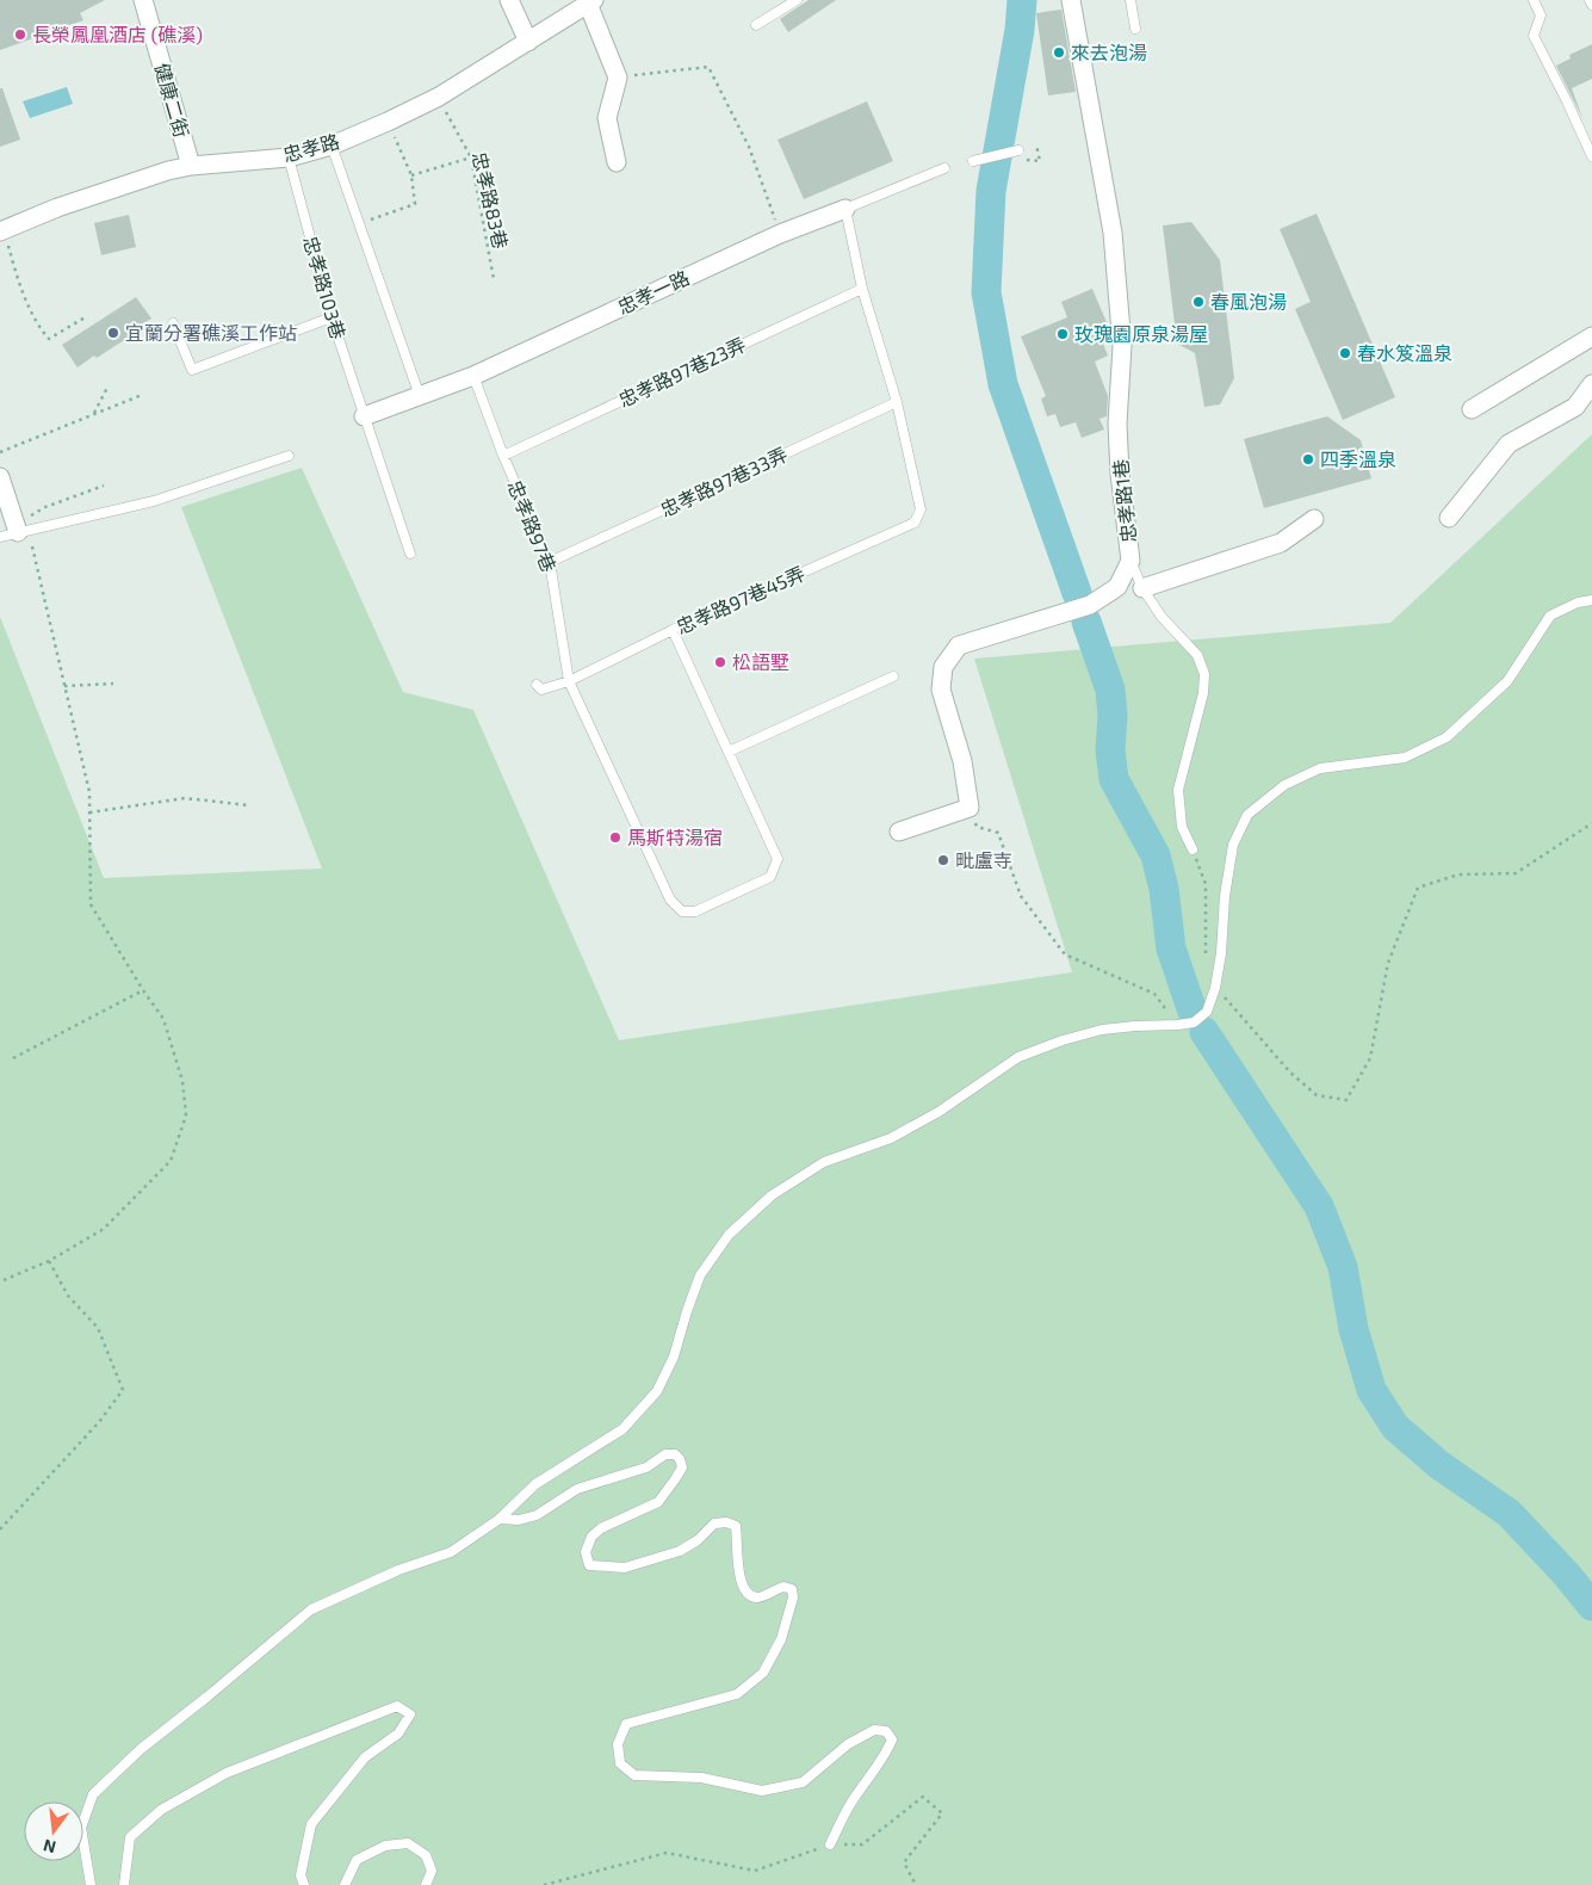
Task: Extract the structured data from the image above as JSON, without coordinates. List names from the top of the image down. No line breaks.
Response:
{"streets":{"street":["健康二街","忠孝路","忠孝一路","忠孝路1巷"],"lane":["忠孝路103巷","忠孝路97巷23弄","忠孝路97巷33弄","忠孝路97巷","忠孝路97巷45弄"],"path":["忠孝路83巷"]},"crossings":[["健康二街","忠孝路"],["忠孝路","忠孝路83巷"],["忠孝路","忠孝路103巷"],["忠孝路103巷","忠孝一路"],["忠孝一路","忠孝路97巷"],["忠孝路97巷23弄","忠孝路97巷"],["忠孝路97巷33弄","忠孝路97巷"],["忠孝路97巷33弄","忠孝路97巷45弄"],["忠孝路97巷","忠孝路97巷45弄"]],"places":["長榮鳳凰酒店 (礁溪)","來去泡湯","春風泡湯","宜蘭分署礁溪工作站","玫瑰園原泉湯屋","春水笈溫泉","四季溫泉","松語墅","馬斯特湯宿","毗盧寺"],"north":"bottom"}
